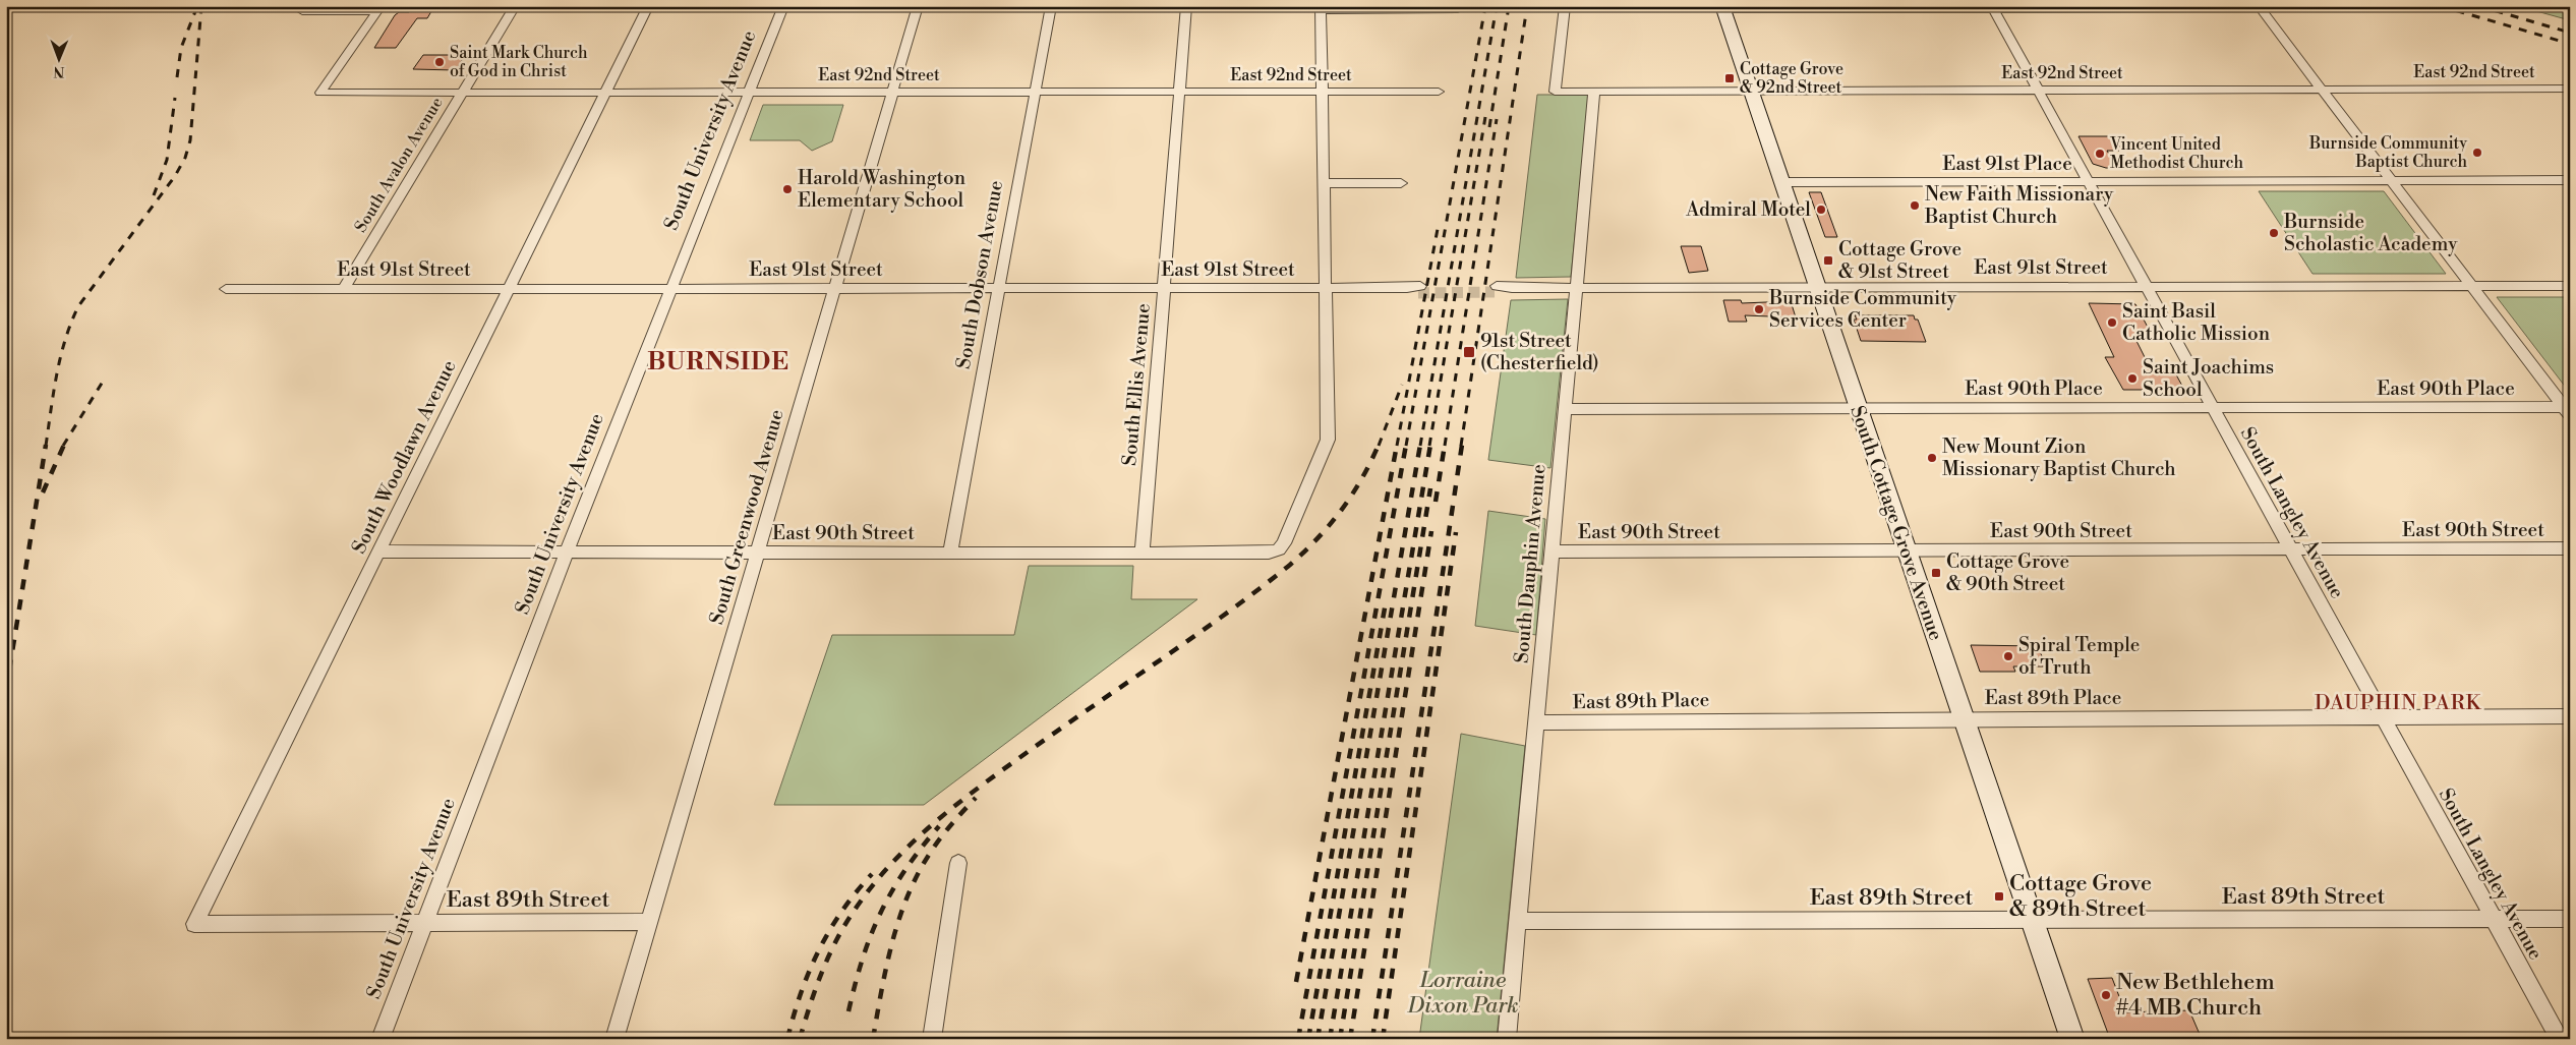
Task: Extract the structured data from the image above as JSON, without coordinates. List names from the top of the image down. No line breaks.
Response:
{"streets":{"main road":["South Cottage Grove Avenue"],"street":["East 92nd Street","South University Avenue","East 91st Place","South Avalon Avenue","East 91st Street","South Dobson Avenue","South Ellis Avenue","East 90th Place","South Woodlawn Avenue","South Langley Avenue","South Greenwood Avenue","East 90th Street","South Dauphin Avenue","East 89th Place","East 89th Street"]},"crossings":[["East 92nd Street","South University Avenue"],["East 92nd Street","South Avalon Avenue"],["East 92nd Street","South Dobson Avenue"],["East 92nd Street","South Ellis Avenue"],["East 92nd Street","South Woodlawn Avenue"],["East 92nd Street","South Langley Avenue"],["East 92nd Street","South Greenwood Avenue"],["East 92nd Street","South Cottage Grove Avenue"],["East 92nd Street","South Dauphin Avenue"],["South University Avenue","East 91st Street"],["South University Avenue","East 90th Street"],["South University Avenue","East 89th Street"],["East 91st Place","South Langley Avenue"],["East 91st Place","South Cottage Grove Avenue"],["South Avalon Avenue","East 91st Street"],["East 91st Street","South Dobson Avenue"],["East 91st Street","South Ellis Avenue"],["East 91st Street","South Woodlawn Avenue"],["East 91st Street","South Langley Avenue"],["East 91st Street","South Greenwood Avenue"],["East 91st Street","South Cottage Grove Avenue"],["East 91st Street","East 90th Street"],["East 91st Street","South Dauphin Avenue"],["South Dobson Avenue","East 90th Street"],["South Ellis Avenue","East 90th Street"],["East 90th Place","South Langley Avenue"],["East 90th Place","South Cottage Grove Avenue"],["East 90th Place","South Dauphin Avenue"],["South Woodlawn Avenue","East 90th Street"],["South Woodlawn Avenue","East 89th Street"],["South Langley Avenue","East 90th Street"],["South Langley Avenue","East 89th Place"],["South Langley Avenue","East 89th Street"],["South Greenwood Avenue","East 90th Street"],["South Greenwood Avenue","East 89th Street"],["South Cottage Grove Avenue","East 90th Street"],["South Cottage Grove Avenue","East 89th Place"],["South Cottage Grove Avenue","East 89th Street"],["East 90th Street","South Dauphin Avenue"],["South Dauphin Avenue","East 89th Place"],["South Dauphin Avenue","East 89th Street"]],"districts":["BURNSIDE","DAUPHIN PARK"],"parks":["Lorraine Dixon Park"],"places":{"other":["Saint Mark Church of God in Christ","Burnside Community Baptist Church","Vincent United Methodist Church","Harold Washington Elementary School","New Faith Missionary Baptist Church","Admiral Motel","Burnside Scholastic Academy","Burnside Community Services Center","Saint Basil Catholic Mission","Saint Joachims School","New Mount Zion Missionary Baptist Church","Spiral Temple of Truth","New Bethlehem #4 MB Church"],"transit":["Cottage Grove & 92nd Street","Cottage Grove & 91st Street","91st Street (Chesterfield)","Cottage Grove & 90th Street","Cottage Grove & 89th Street"]},"north":"bottom"}
